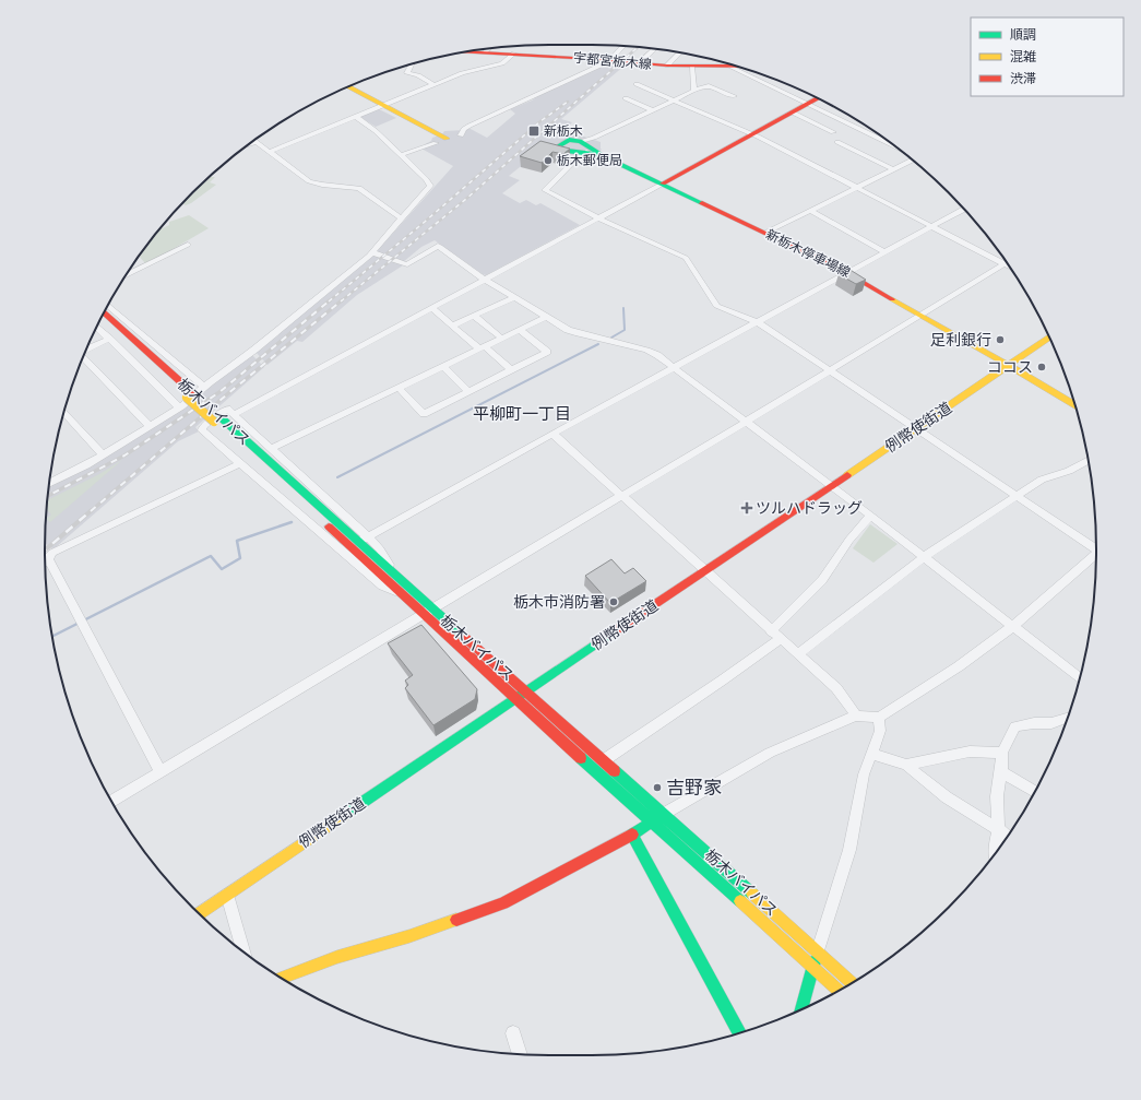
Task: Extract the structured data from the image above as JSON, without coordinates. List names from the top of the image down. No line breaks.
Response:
{"streets":{"main road":["宇都宮栃木線","新栃木停車場線","栃木バイパス","例幣使街道"]},"crossings":[["新栃木停車場線","例幣使街道"],["栃木バイパス","例幣使街道"]],"districts":["平柳町一丁目"],"places":{"transit":["新栃木"],"other":["栃木郵便局","足利銀行","ココス","栃木市消防署","吉野家"],"health":["ツルハドラッグ"]},"legend":["順調","混雑","渋滞"]}
